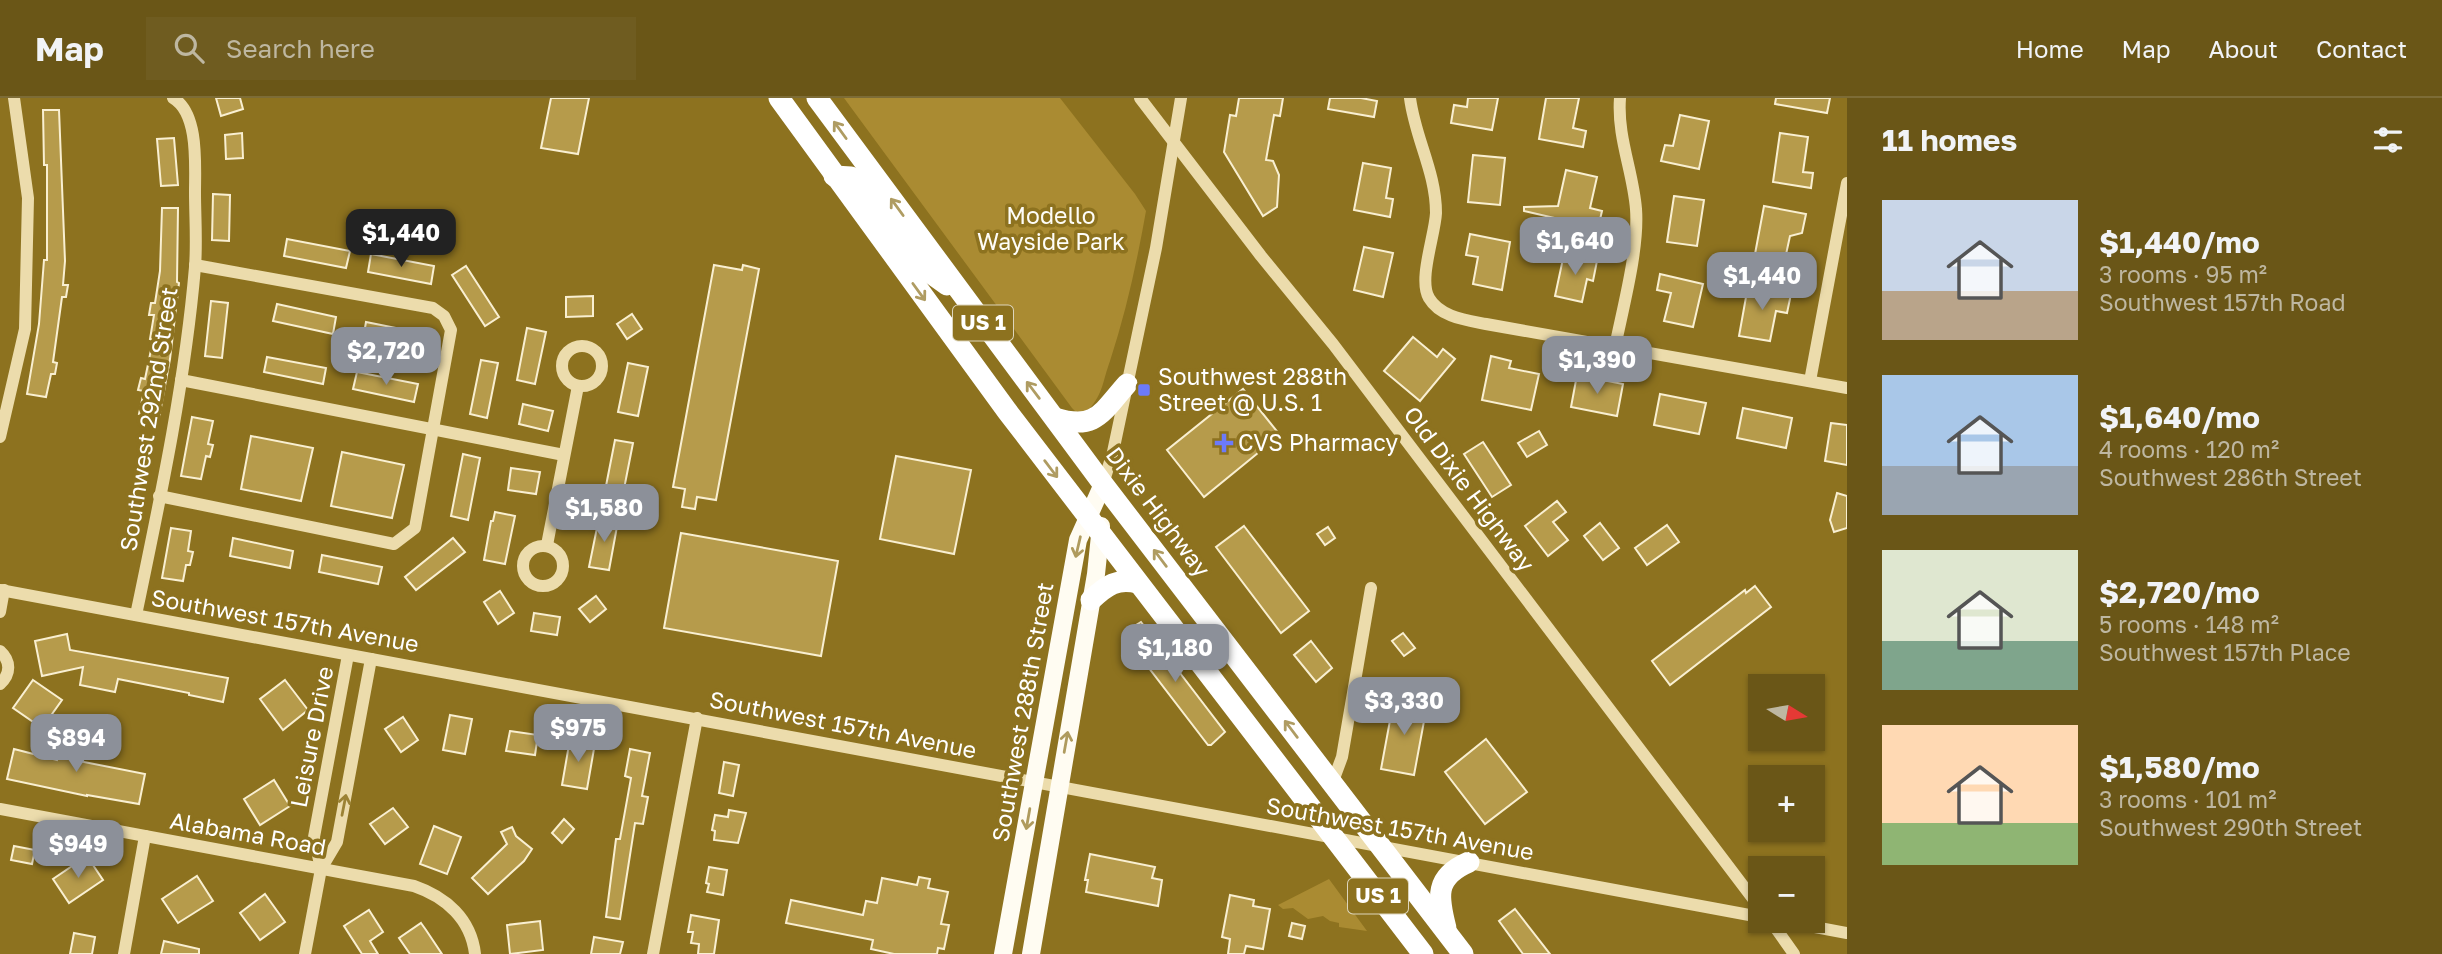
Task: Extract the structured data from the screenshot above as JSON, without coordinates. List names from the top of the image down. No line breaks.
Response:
{"streets":{"highway":["US 1","Dixie Highway"],"main road":["Southwest 288th Street"],"street":["Southwest 292nd Street","Old Dixie Highway","Southwest 157th Avenue","Leisure Drive","Alabama Road"]},"crossings":[["US 1","Southwest 157th Avenue"],["US 1","Southwest 288th Street"],["Southwest 292nd Street","Southwest 157th Avenue"],["Old Dixie Highway","Southwest 288th Street"],["Dixie Highway","Southwest 157th Avenue"],["Dixie Highway","Southwest 288th Street"],["Southwest 157th Avenue","Southwest 288th Street"],["Southwest 157th Avenue","Leisure Drive"],["Leisure Drive","Alabama Road"]],"parks":["Modello Wayside Park"],"places":{"transit":["Southwest 288th Street @ U.S. 1"],"health":["CVS Pharmacy"]},"north":"right","page":{"header":"Map","search":"Search here","nav":["Home","Map","About","Contact"],"heading":"11 homes","list":[{"name":"$1,440/mo","note":"3 rooms · 95 m² · Southwest 157th Road"},{"name":"$1,640/mo","note":"4 rooms · 120 m² · Southwest 286th Street"},{"name":"$2,720/mo","note":"5 rooms · 148 m² · Southwest 157th Place"},{"name":"$1,580/mo","note":"3 rooms · 101 m² · Southwest 290th Street"}],"price":["$1,440","$1,640","$1,440","$2,720","$1,390","$1,580","$1,180","$3,330","$975","$894","$949"],"map_buttons":["+","−"]}}
